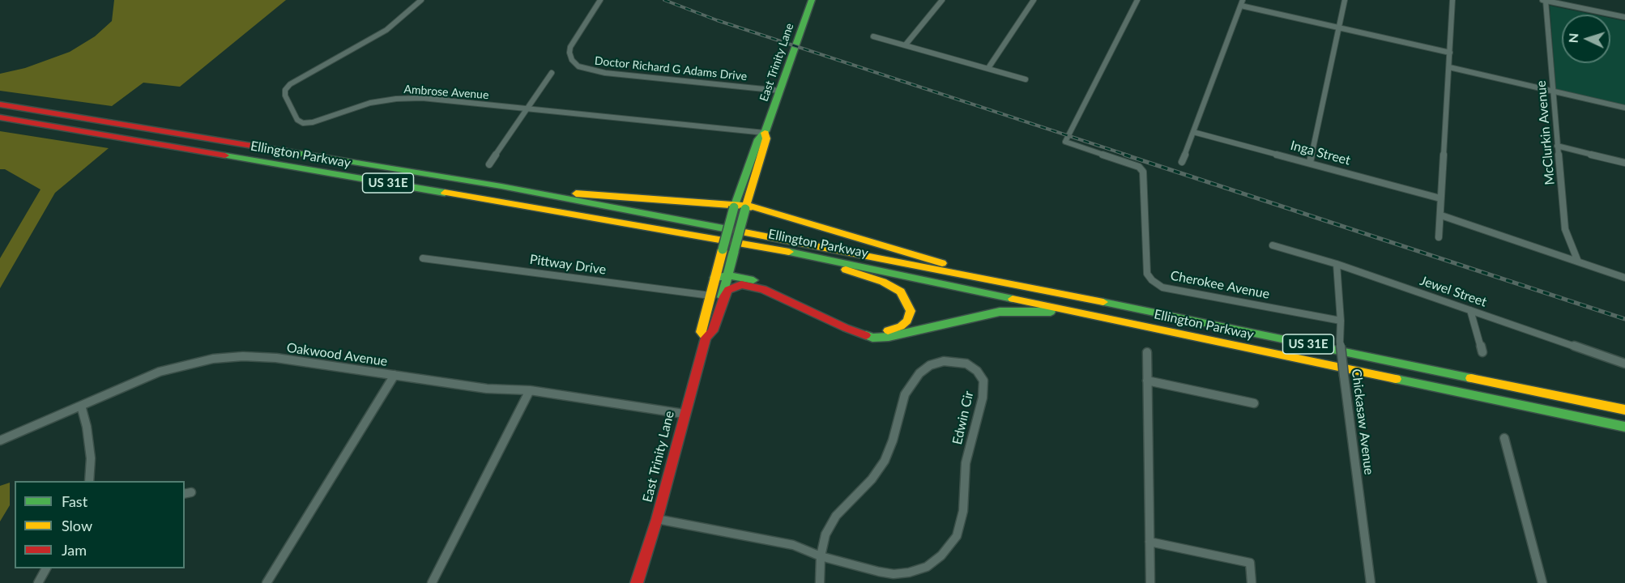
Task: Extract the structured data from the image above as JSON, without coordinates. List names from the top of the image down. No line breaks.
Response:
{"streets":{"main road":["East Trinity Lane","Ellington Parkway","US 31E"],"street":["Doctor Richard G Adams Drive","Ambrose Avenue","McClurkin Avenue","Inga Street","Pittway Drive","Cherokee Avenue","Jewel Street","Oakwood Avenue","Edwin Cir","Chickasaw Avenue"]},"crossings":[["East Trinity Lane","Doctor Richard G Adams Drive"],["East Trinity Lane","Ambrose Avenue"],["East Trinity Lane","Pittway Drive"],["East Trinity Lane","Oakwood Avenue"],["Cherokee Avenue","Chickasaw Avenue"],["Jewel Street","Chickasaw Avenue"]],"legend":["Fast","Slow","Jam"],"north":"left"}
